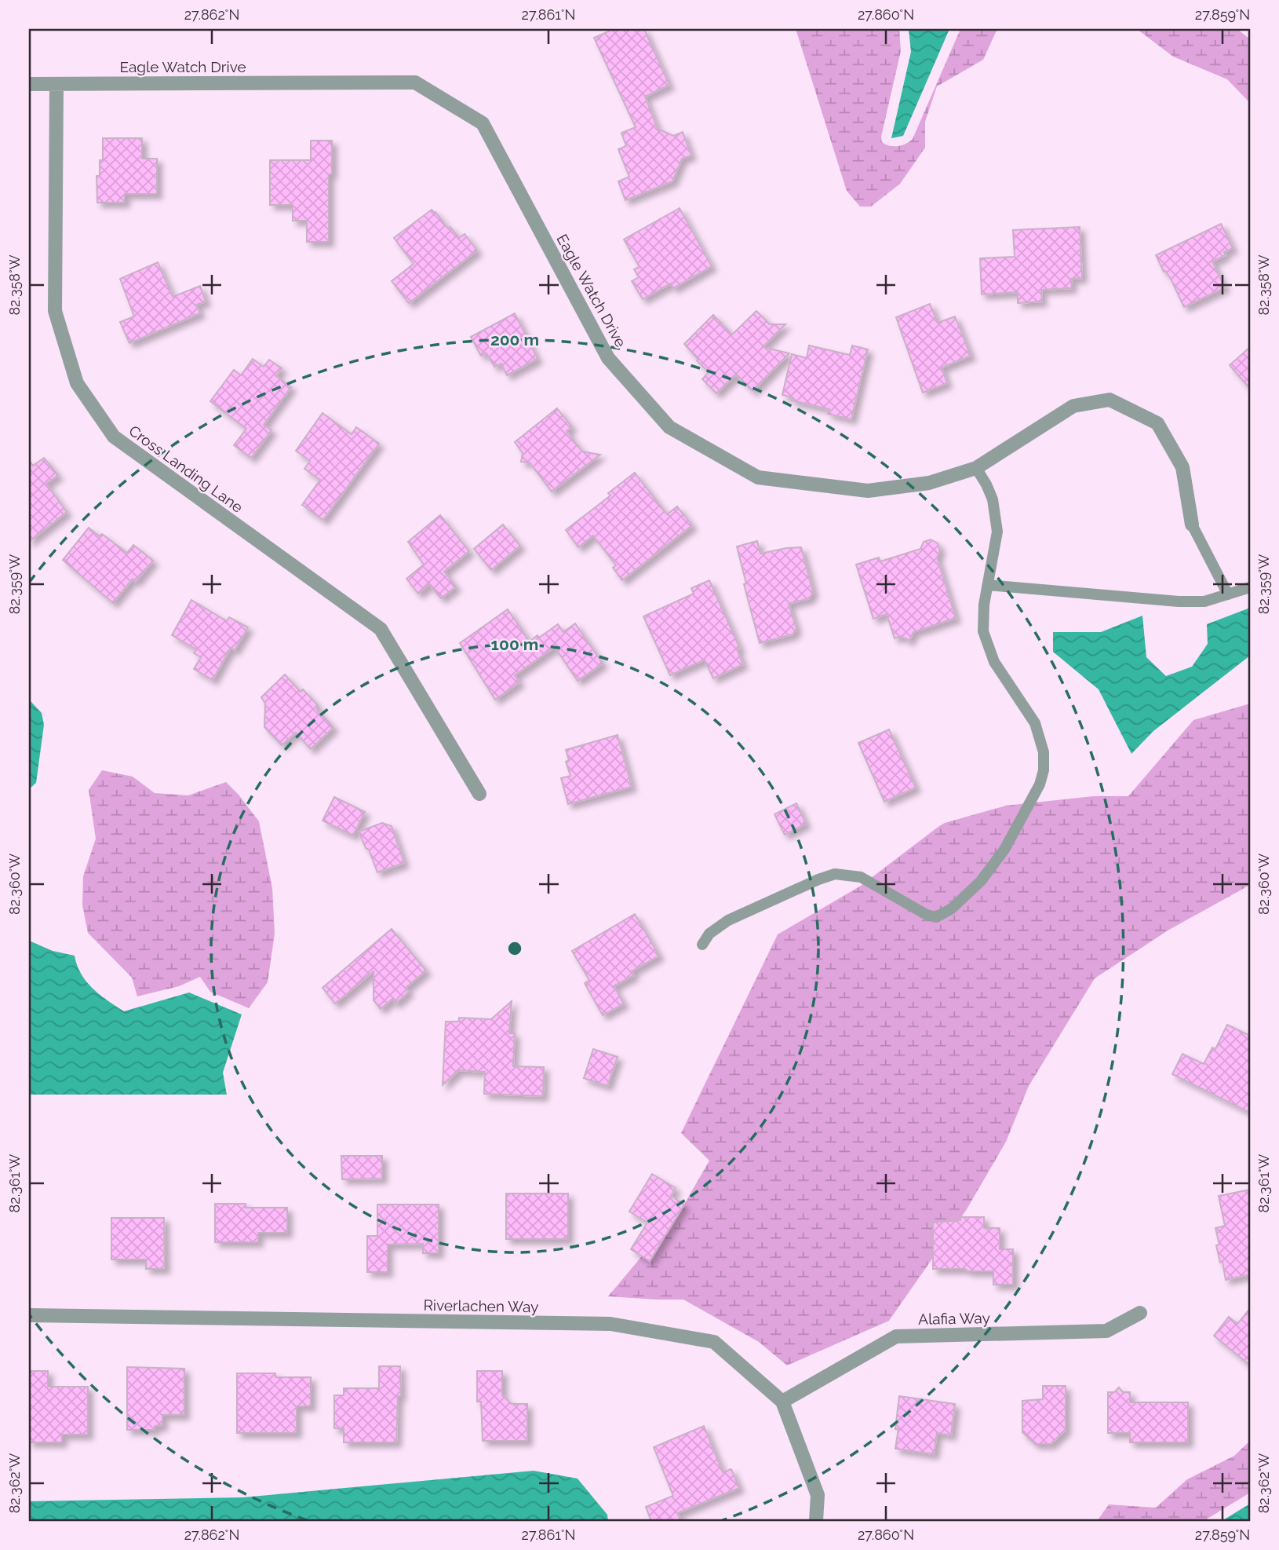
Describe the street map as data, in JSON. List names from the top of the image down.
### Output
{
  "streets": {
    "street": [
      "Eagle Watch Drive",
      "Cross Landing Lane",
      "Riverlachen Way",
      "Alafia Way"
    ]
  },
  "crossings": [
    ["Eagle Watch Drive", "Cross Landing Lane"],
    ["Riverlachen Way", "Alafia Way"]
  ],
  "coordinates": [
    "27.862°N",
    "27.861°N",
    "27.860°N",
    "27.859°N",
    "82.358°W",
    "82.359°W",
    "82.360°W",
    "82.361°W",
    "82.362°W"
  ],
  "rings": ["200 m", "100 m"]
}
